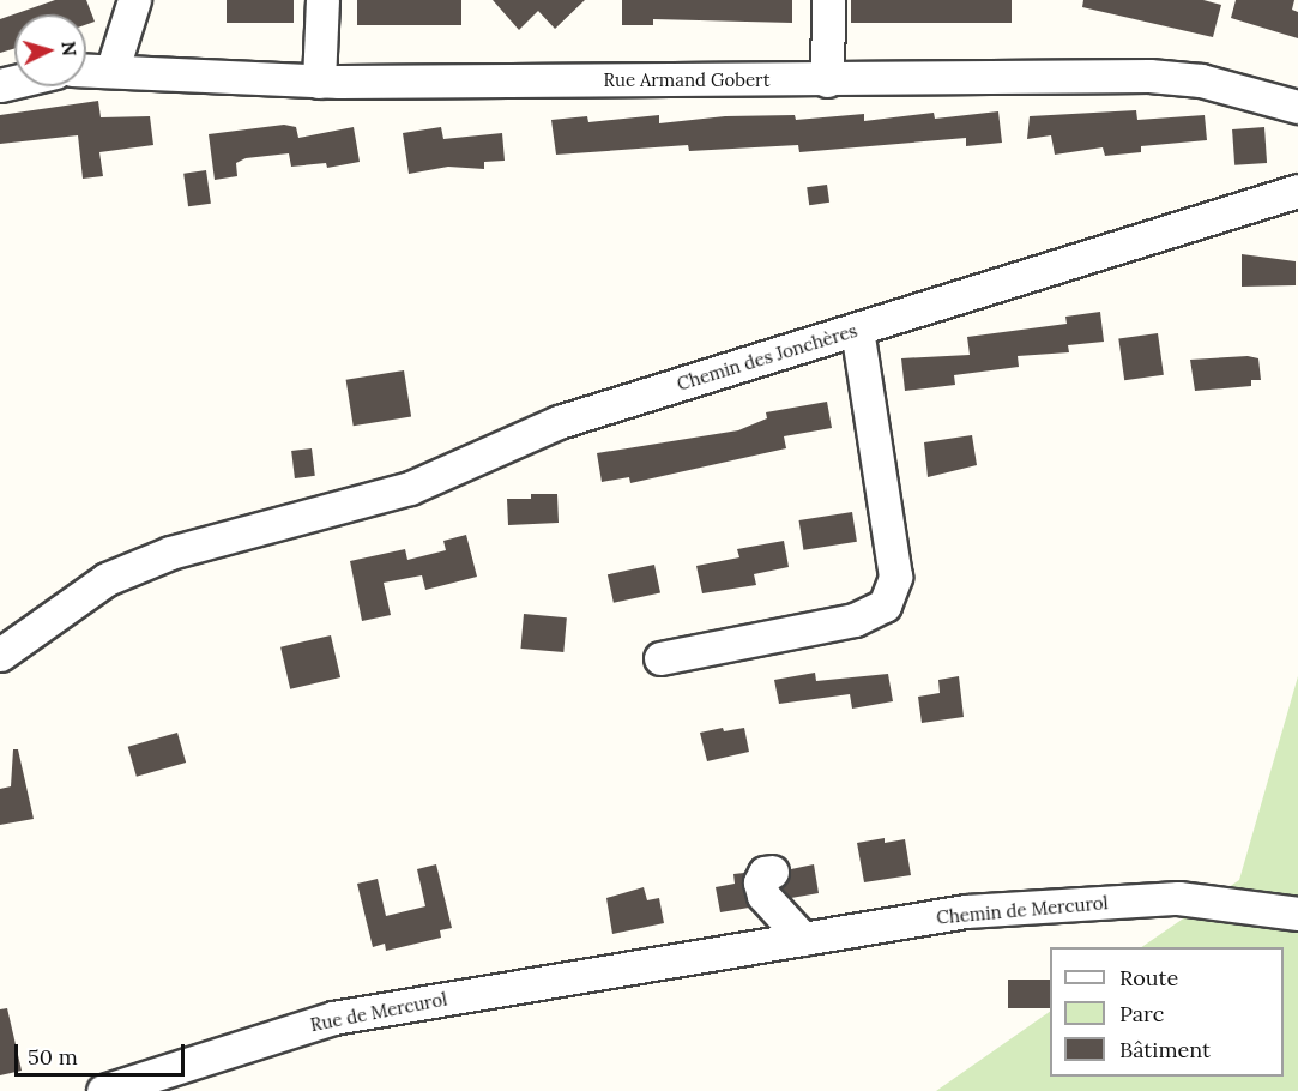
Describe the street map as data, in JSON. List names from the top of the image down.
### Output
{
  "streets": {
    "street": [
      "Rue Armand Gobert",
      "Chemin des Jonchères",
      "Chemin de Mercurol",
      "Rue de Mercurol"
    ]
  },
  "crossings": [
    ["Chemin de Mercurol", "Rue de Mercurol"]
  ],
  "legend": ["Route", "Parc", "Bâtiment"],
  "scale_bar": "50 m",
  "north": "right"
}
